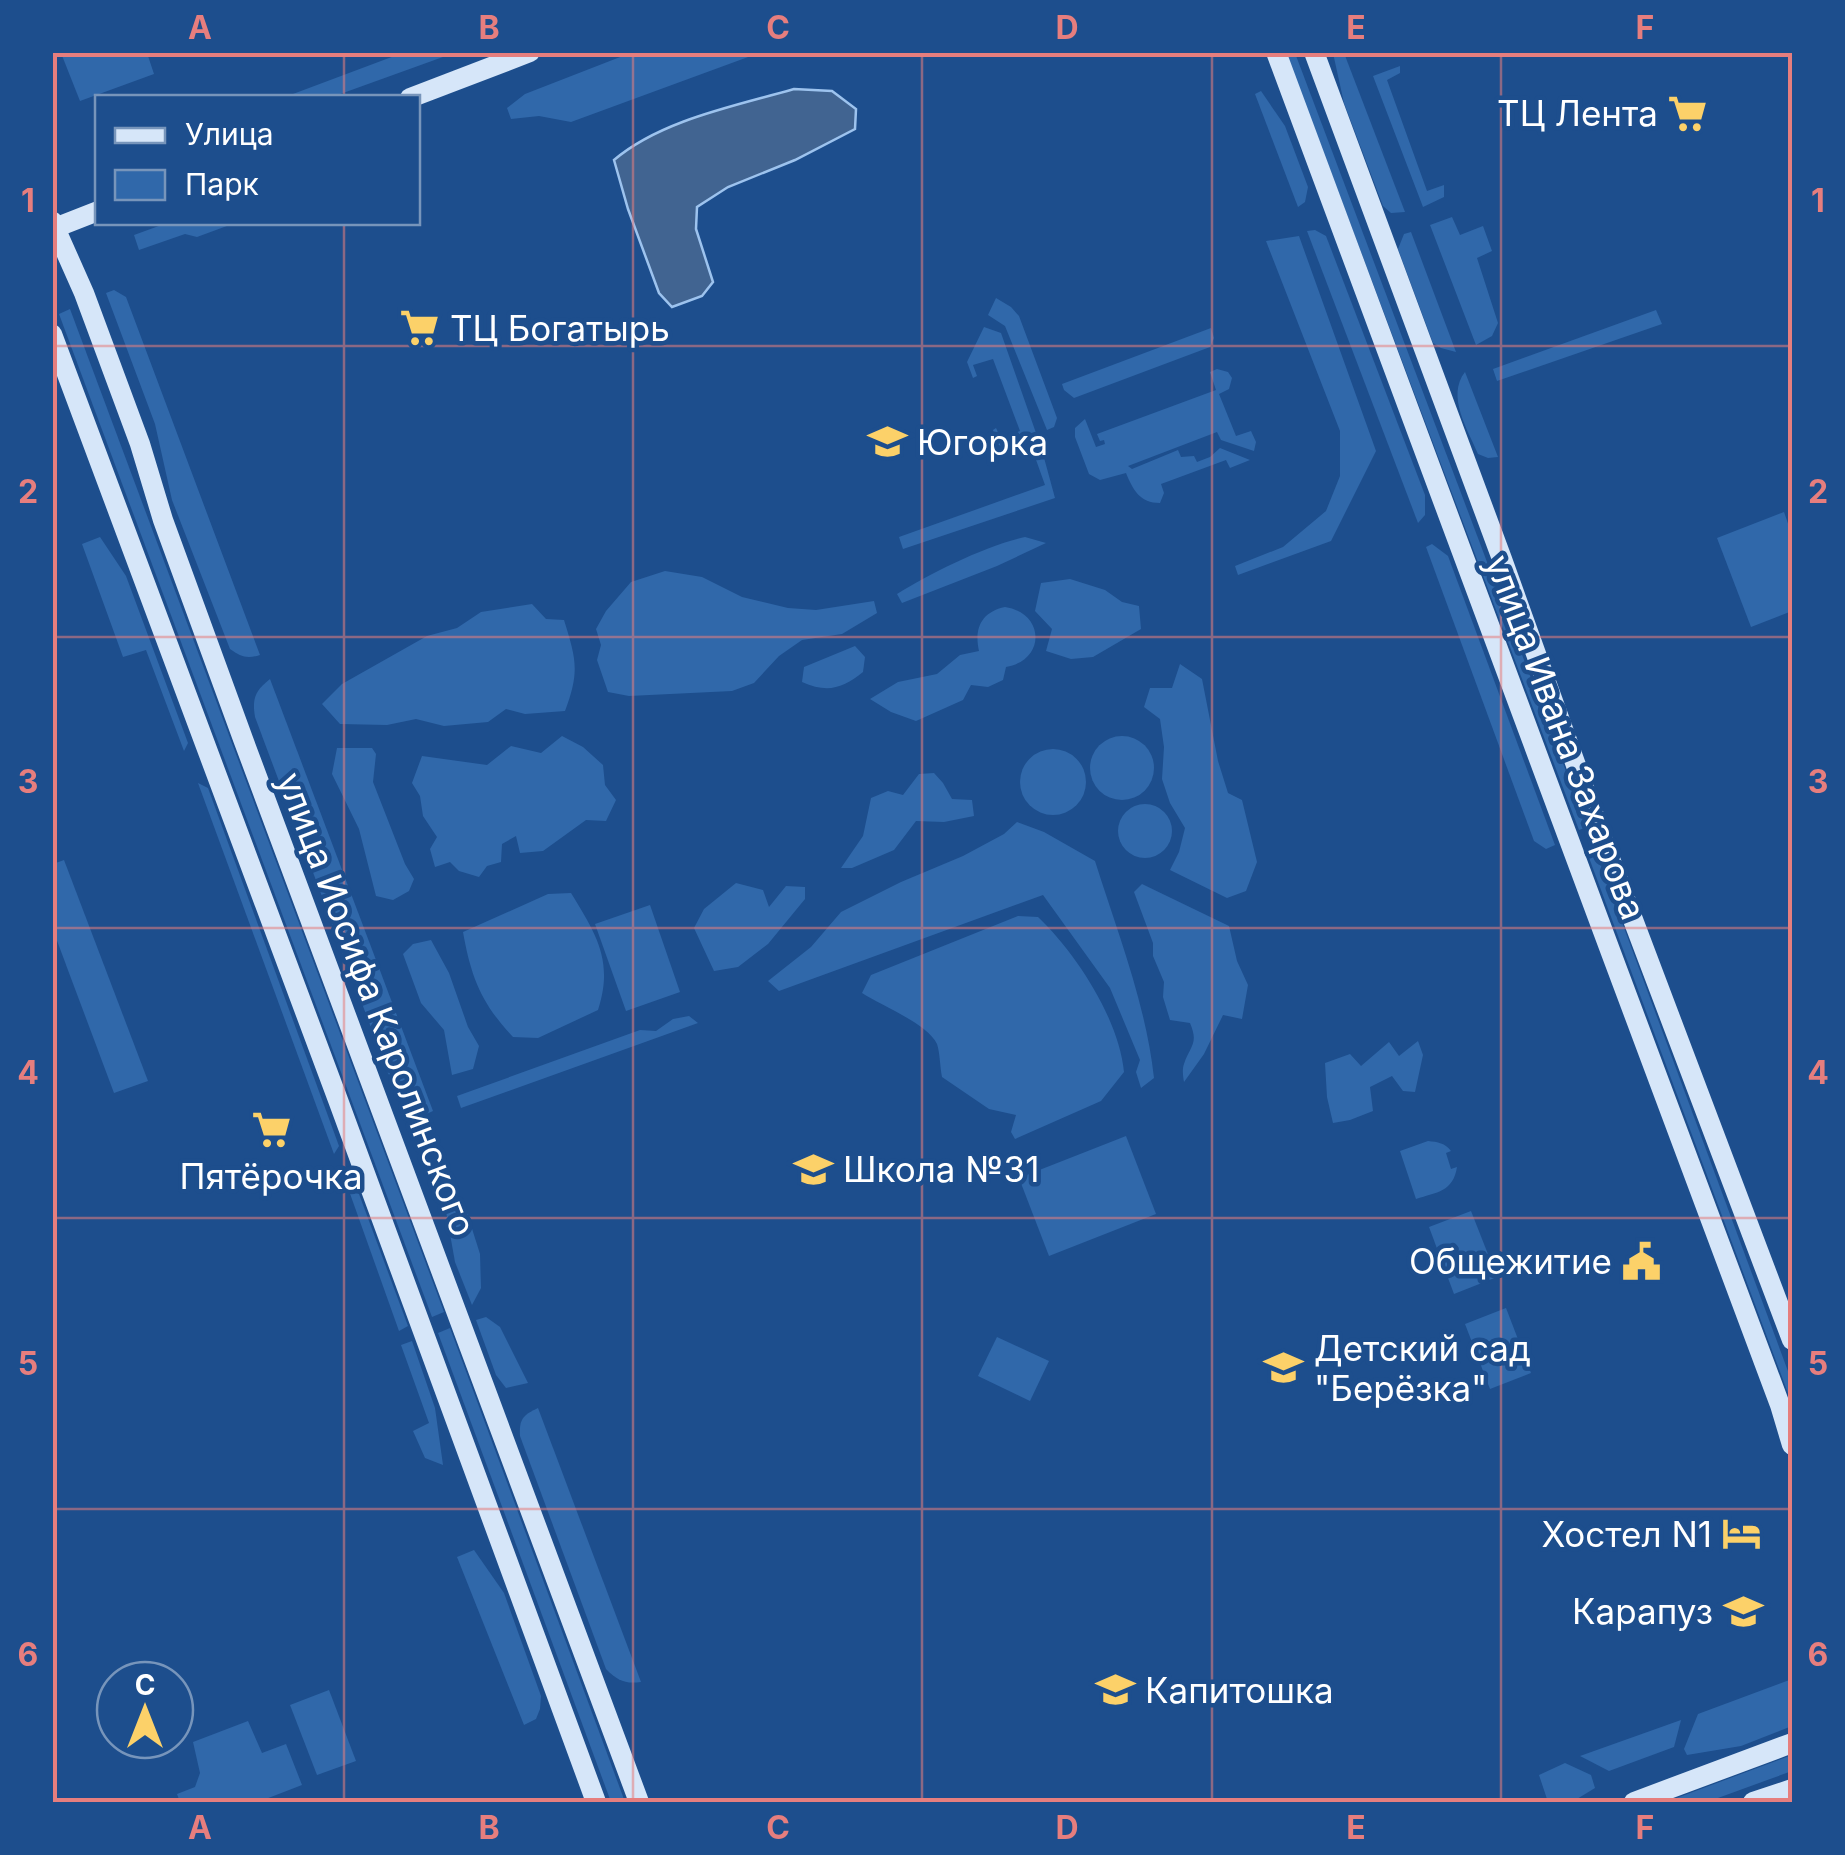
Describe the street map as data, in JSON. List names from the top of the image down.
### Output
{
  "streets": {
    "main road": ["улица Ивана Захарова", "улица Иосифа Каролинского"]
  },
  "places": {
    "supermarket": ["ТЦ Лента", "ТЦ Богатырь", "Пятёрочка"],
    "school or university": [
      "Югорка",
      "Школа №31",
      "Детский сад \"Берёзка\"",
      "Карапуз",
      "Капитошка"
    ],
    "public building": ["Общежитие"],
    "hotel": ["Хостел N1"]
  },
  "legend": ["Улица", "Парк"],
  "north": "top",
  "grid": {
    "columns": [
      "A",
      "B",
      "C",
      "D",
      "E",
      "F"
    ],
    "rows": [
      "1",
      "2",
      "3",
      "4",
      "5",
      "6"
    ]
  }
}
